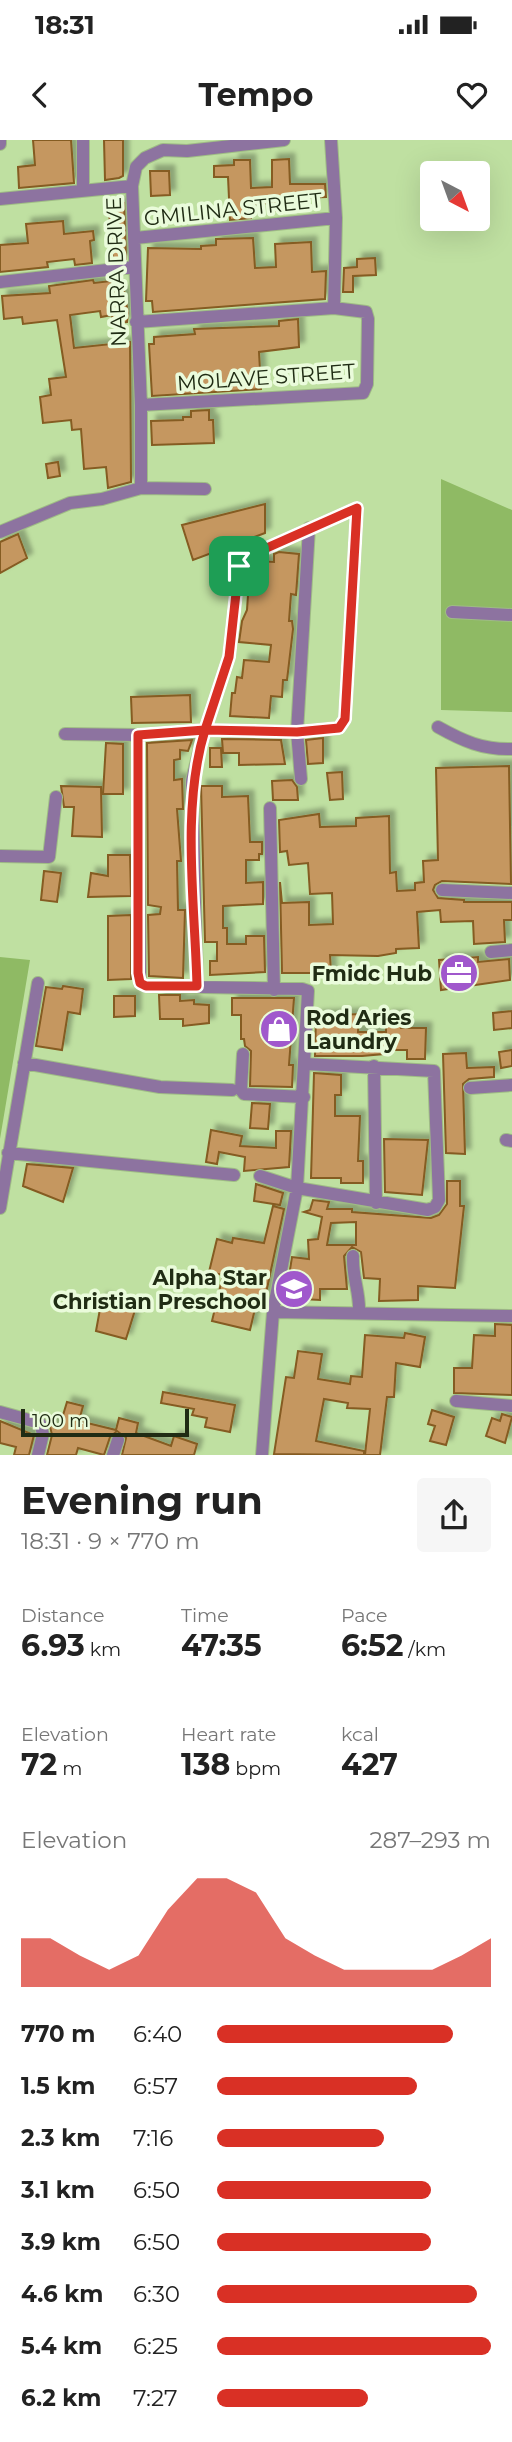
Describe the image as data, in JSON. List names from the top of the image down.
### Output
{
  "streets": {
    "street": ["GMILINA STREET", "NARRA DRIVE", "MOLAVE STREET"]
  },
  "crossings": [
    ["GMILINA STREET", "NARRA DRIVE"],
    ["NARRA DRIVE", "MOLAVE STREET"]
  ],
  "places": {
    "office": ["Fmidc Hub"],
    "shop": ["Rod Aries Laundry"],
    "school or university": ["Alpha Star Christian Preschool"]
  },
  "scale_bar": "100 m",
  "north": "bottom right",
  "page": {
    "status": "18:31",
    "header": "Tempo",
    "scale": "100 m",
    "heading": ["Evening run", "18:31 · 9 × 770 m"],
    "stats": [
      ["Distance", "6.93 km"],
      ["Time", "47:35"],
      ["Pace", "6:52 /km"],
      ["Elevation", "72 m"],
      ["Heart rate", "138 bpm"],
      ["kcal", "427"]
    ],
    "chart": ["Elevation", "287–293 m"],
    "list": [
      {
        "name": "770 m",
        "note": "6:40"
      },
      {
        "name": "1.5 km",
        "note": "6:57"
      },
      {
        "name": "2.3 km",
        "note": "7:16"
      },
      {
        "name": "3.1 km",
        "note": "6:50"
      },
      {
        "name": "3.9 km",
        "note": "6:50"
      },
      {
        "name": "4.6 km",
        "note": "6:30"
      },
      {
        "name": "5.4 km",
        "note": "6:25"
      },
      {
        "name": "6.2 km",
        "note": "7:27"
      }
    ]
  }
}
